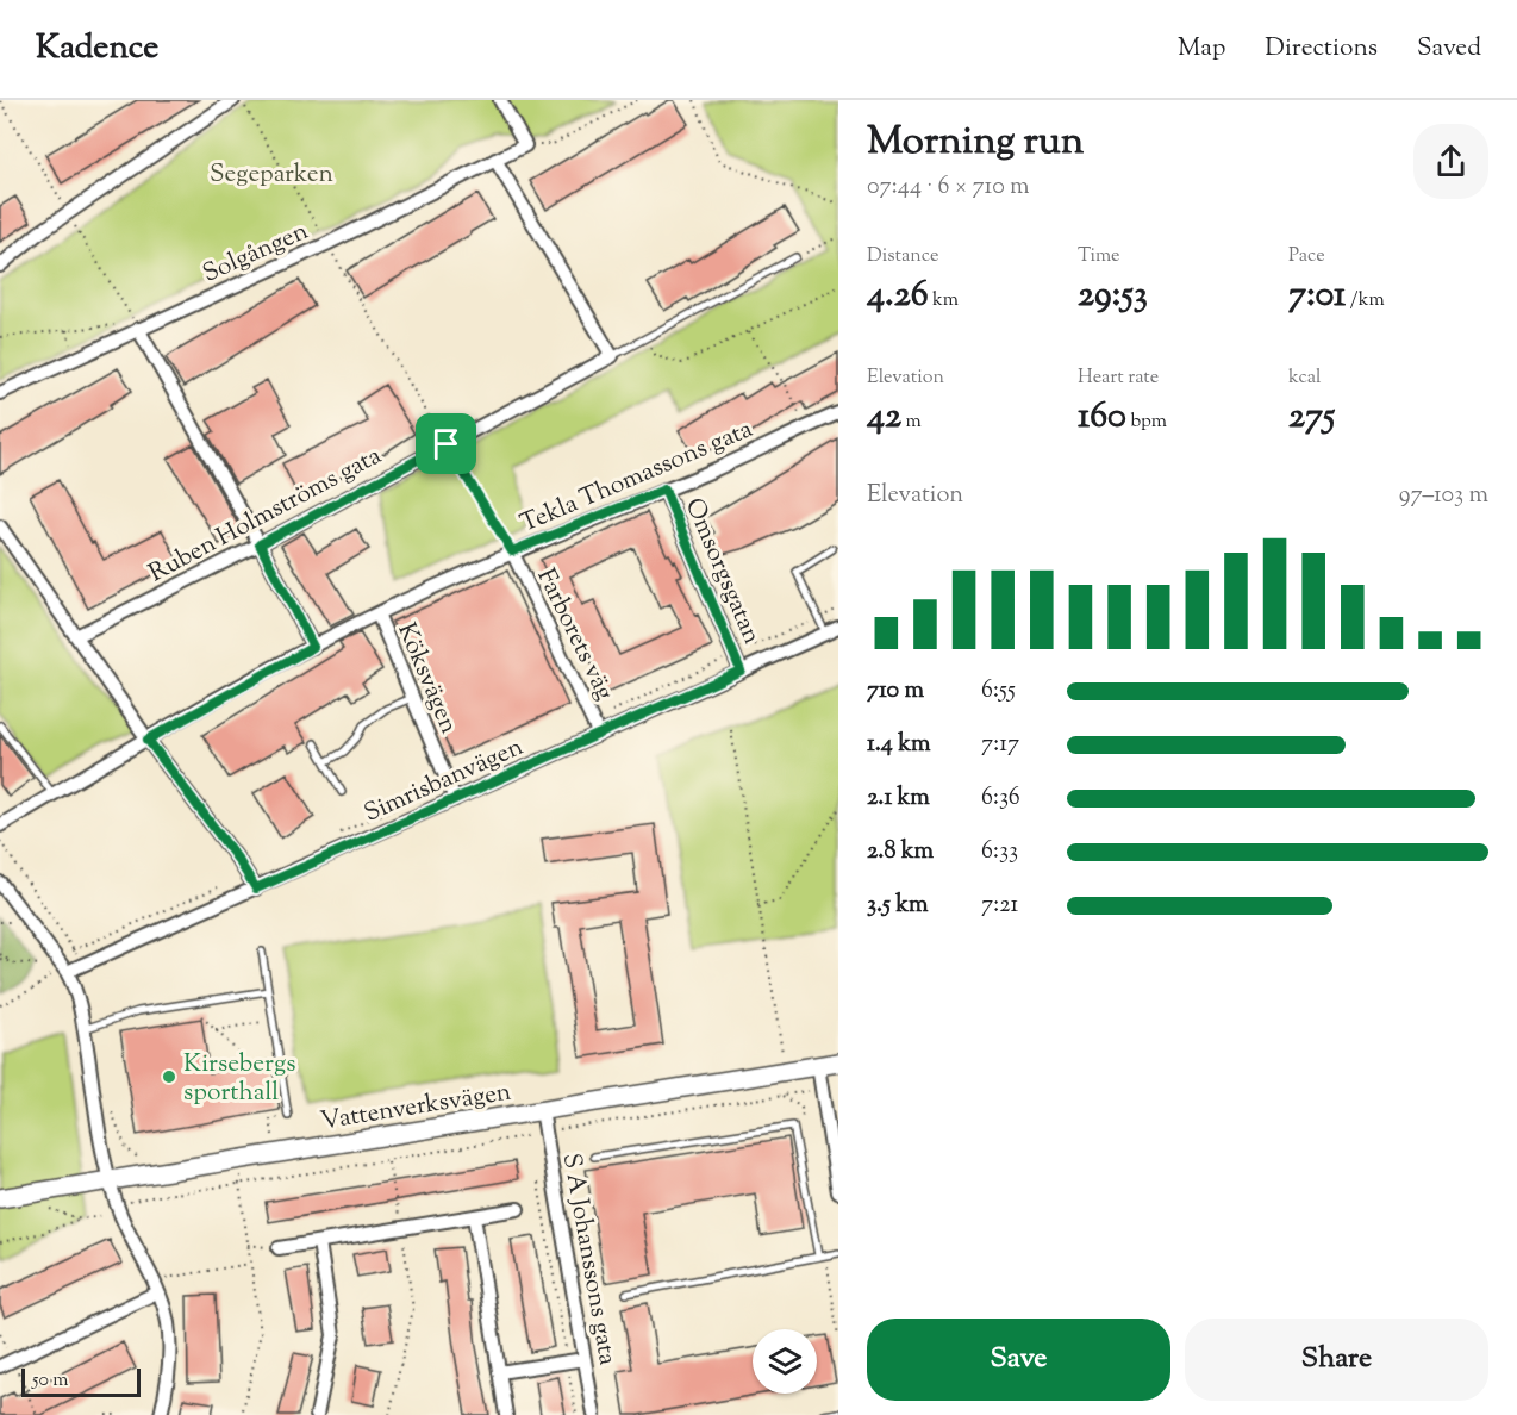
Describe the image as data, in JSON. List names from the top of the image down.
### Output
{
  "streets": {
    "street": [
      "Solgången",
      "Tekla Thomassons gata",
      "Ruben Holmströms gata",
      "Omsorgsgatan",
      "Farborets väg",
      "Köksvägen",
      "Simrisbanvägen",
      "Vattenverksvägen",
      "S A Johanssons gata"
    ]
  },
  "crossings": [
    ["Tekla Thomassons gata", "Omsorgsgatan"],
    ["Tekla Thomassons gata", "Farborets väg"],
    ["Tekla Thomassons gata", "Köksvägen"],
    ["Omsorgsgatan", "Simrisbanvägen"],
    ["Farborets väg", "Simrisbanvägen"],
    ["Köksvägen", "Simrisbanvägen"],
    ["Vattenverksvägen", "S A Johanssons gata"]
  ],
  "parks": ["Segeparken"],
  "places": ["Kirsebergs sporthall"],
  "scale_bar": "50 m",
  "page": {
    "header": "Kadence",
    "nav": ["Map", "Directions", "Saved"],
    "heading": ["Morning run", "07:44 · 6 × 710 m"],
    "stats": [
      ["Distance", "4.26 km"],
      ["Time", "29:53"],
      ["Pace", "7:01 /km"],
      ["Elevation", "42 m"],
      ["Heart rate", "160 bpm"],
      ["kcal", "275"]
    ],
    "chart": ["Elevation", "97–103 m"],
    "list": [
      {
        "name": "710 m",
        "note": "6:55"
      },
      {
        "name": "1.4 km",
        "note": "7:17"
      },
      {
        "name": "2.1 km",
        "note": "6:36"
      },
      {
        "name": "2.8 km",
        "note": "6:33"
      },
      {
        "name": "3.5 km",
        "note": "7:21"
      }
    ],
    "buttons": ["Save", "Share"],
    "scale": "50 m"
  }
}
